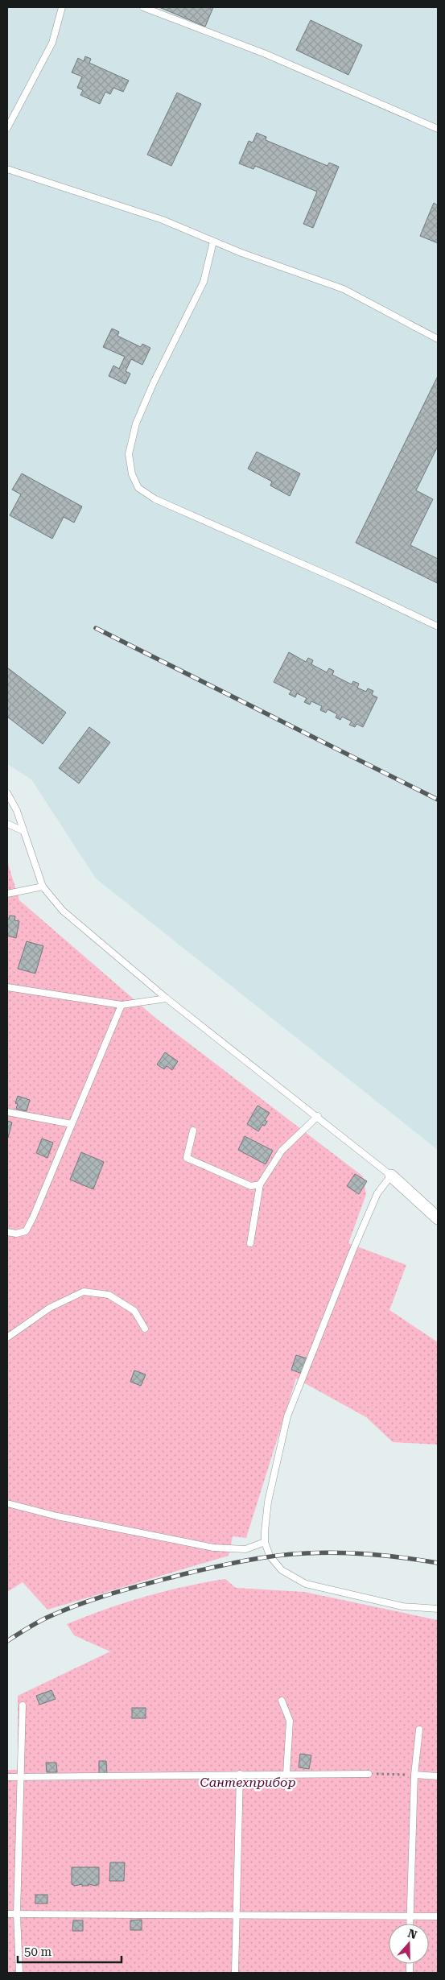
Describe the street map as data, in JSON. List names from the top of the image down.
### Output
{
  "parks": ["Сантехприбор"],
  "scale_bar": "50 m",
  "north": "top"
}
